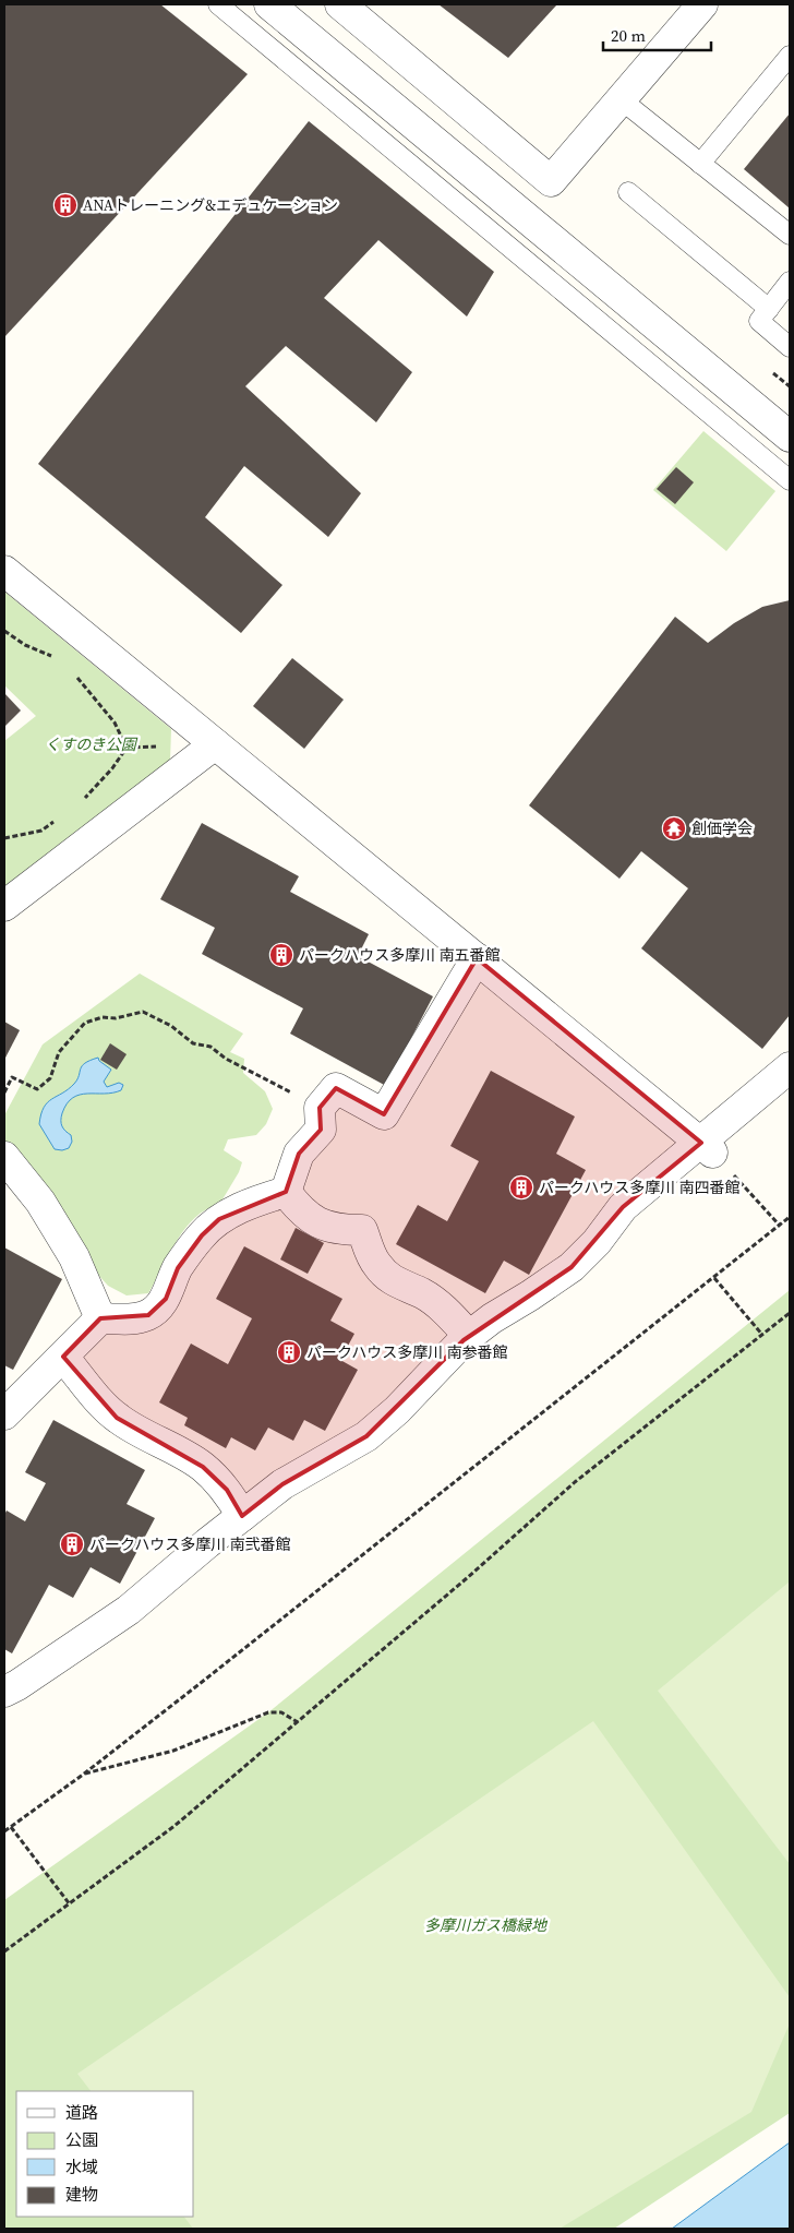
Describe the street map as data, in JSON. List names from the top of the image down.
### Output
{
  "parks": ["くすのき公園", "多摩川ガス橋緑地"],
  "places": {
    "building": [
      "ANAトレーニング&エデュケーション",
      "パークハウス多摩川 南五番館",
      "パークハウス多摩川 南四番館",
      "パークハウス多摩川 南参番館",
      "パークハウス多摩川 南弐番館"
    ],
    "temple": ["創価学会"]
  },
  "legend": [
    "道路",
    "公園",
    "水域",
    "建物"
  ],
  "scale_bar": "20 m"
}
